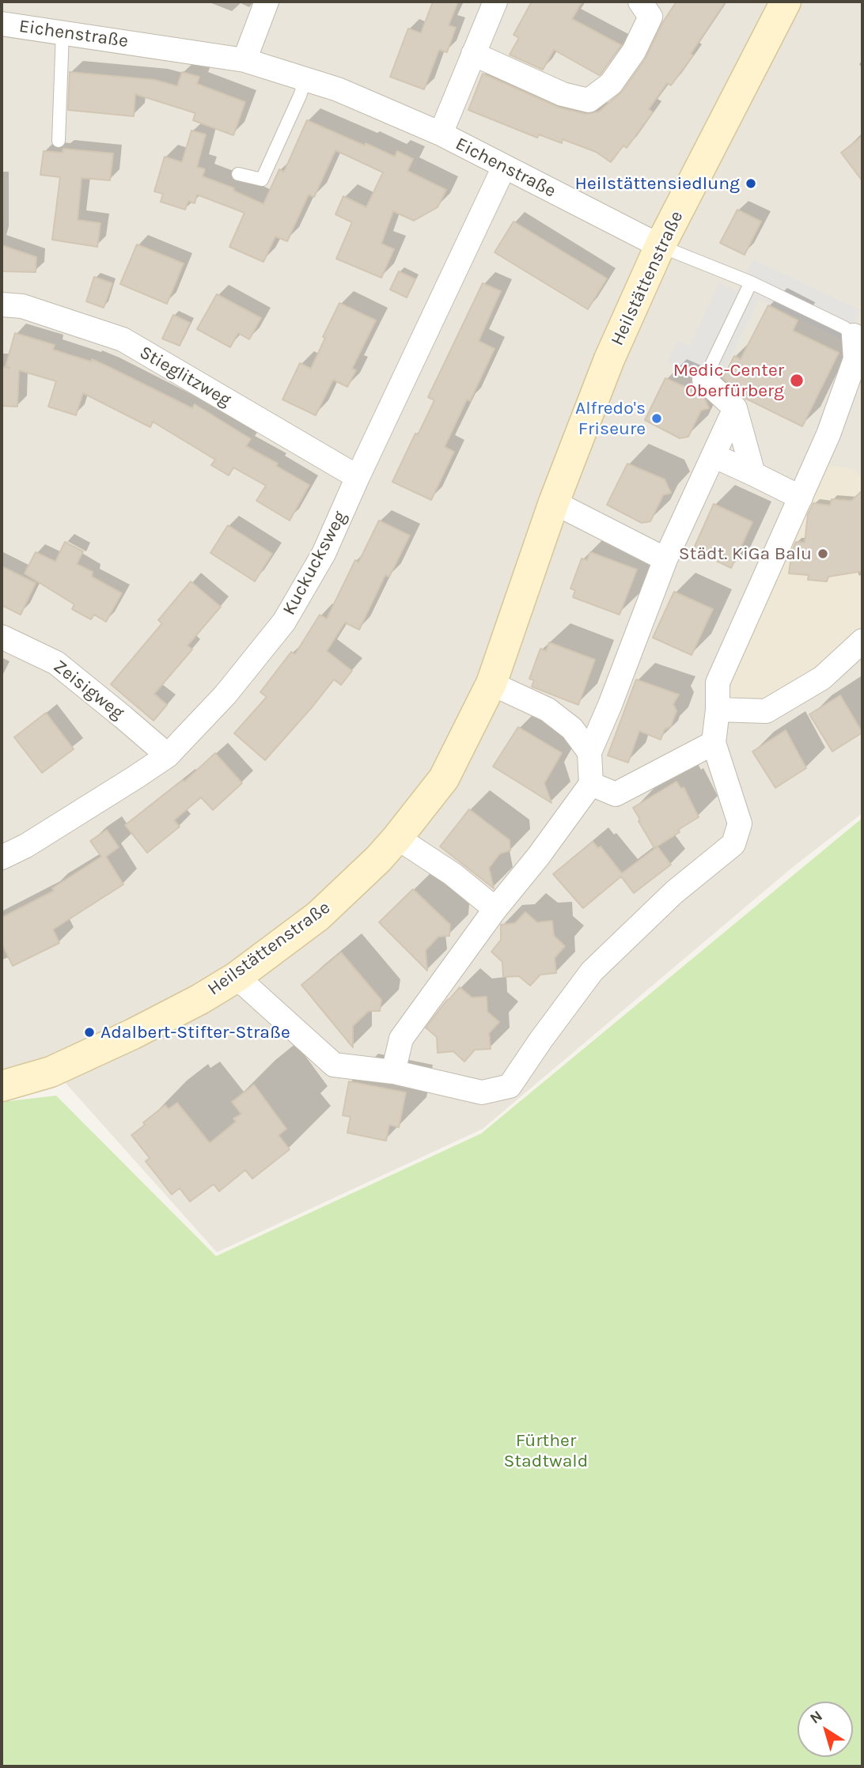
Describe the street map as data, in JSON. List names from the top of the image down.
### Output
{
  "streets": {
    "street": [
      "Eichenstraße",
      "Heilstättenstraße",
      "Stieglitzweg",
      "Kuckucksweg",
      "Zeisigweg"
    ]
  },
  "crossings": [
    ["Eichenstraße", "Heilstättenstraße"],
    ["Eichenstraße", "Kuckucksweg"],
    ["Stieglitzweg", "Kuckucksweg"],
    ["Kuckucksweg", "Zeisigweg"]
  ],
  "parks": ["Fürther Stadtwald"],
  "places": [
    "Heilstättensiedlung",
    "Medic-Center Oberfürberg",
    "Alfredo's Friseure",
    "Städt. KiGa Balu",
    "Adalbert-Stifter-Straße"
  ],
  "north": "top left"
}
